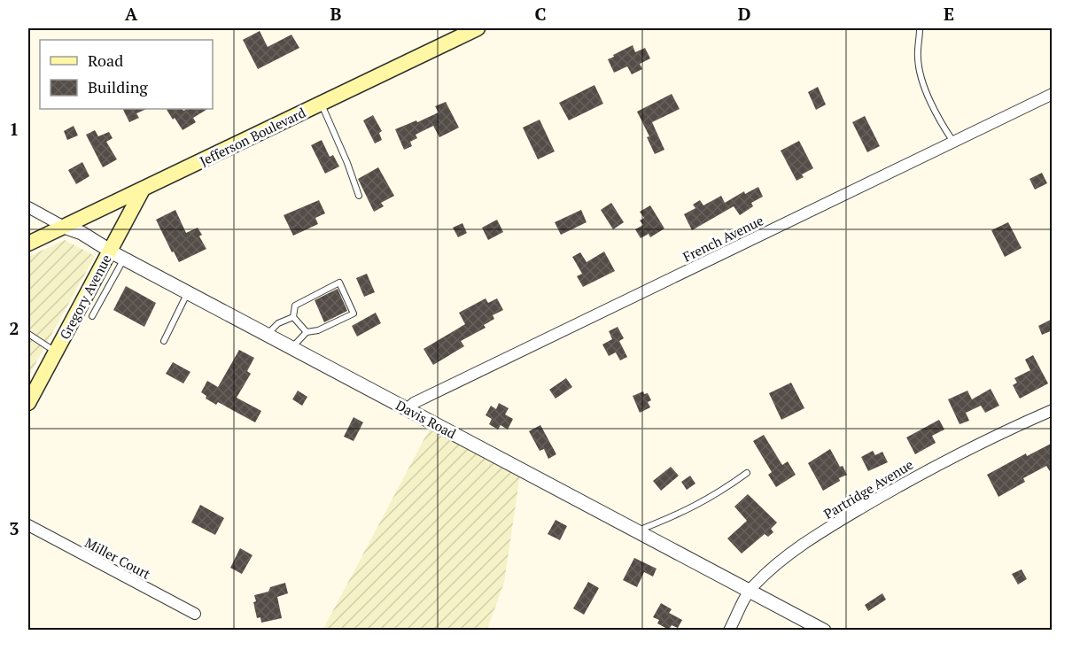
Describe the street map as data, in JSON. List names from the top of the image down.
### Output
{
  "streets": {
    "main road": ["Jefferson Boulevard", "Gregory Avenue"],
    "street": [
      "French Avenue",
      "Davis Road",
      "Partridge Avenue",
      "Miller Court"
    ]
  },
  "crossings": [
    ["Jefferson Boulevard", "Gregory Avenue"],
    ["Jefferson Boulevard", "Davis Road"],
    ["French Avenue", "Davis Road"],
    ["Gregory Avenue", "Davis Road"],
    ["Davis Road", "Partridge Avenue"]
  ],
  "legend": ["Road", "Building"],
  "grid": {
    "columns": [
      "A",
      "B",
      "C",
      "D",
      "E"
    ],
    "rows": ["1", "2", "3"]
  }
}
